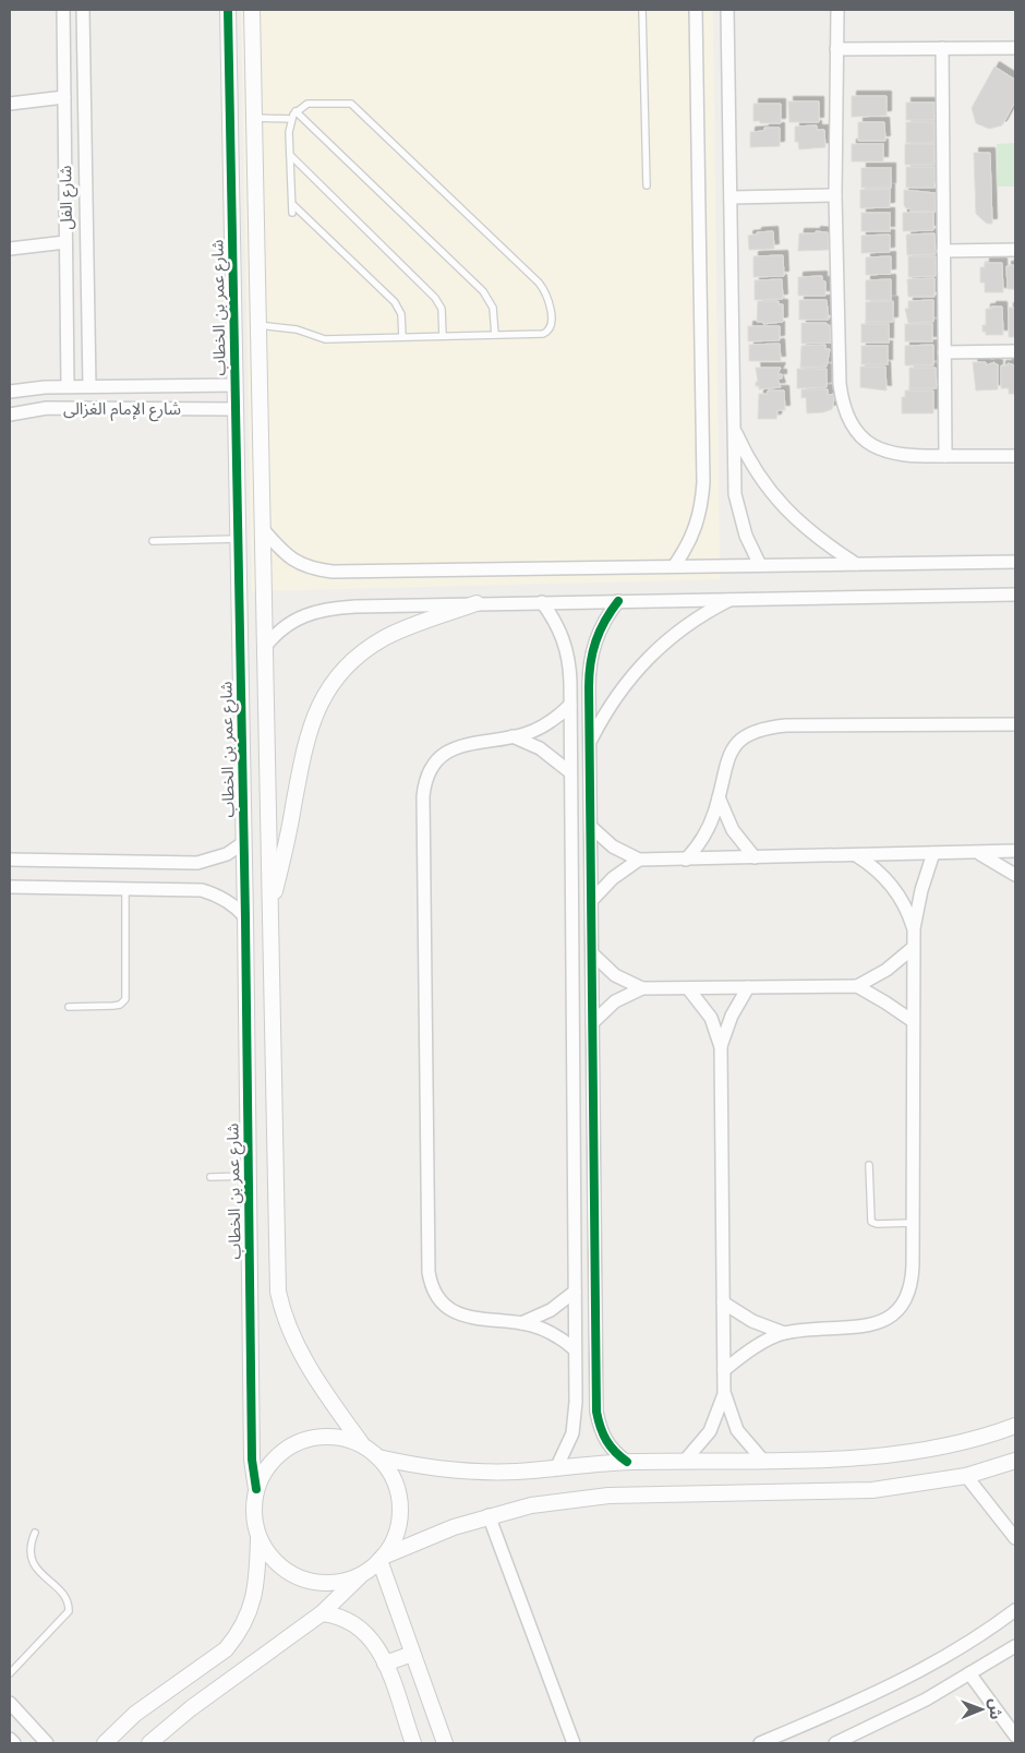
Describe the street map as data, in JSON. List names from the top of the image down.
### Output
{
  "streets": {
    "street": ["شارع الفل", "شارع عمر بن الخطاب", "شارع الإمام الغزالى"]
  },
  "crossings": [
    ["شارع الفل", "شارع الإمام الغزالى"],
    ["شارع عمر بن الخطاب", "شارع الإمام الغزالى"]
  ],
  "north": "right"
}
